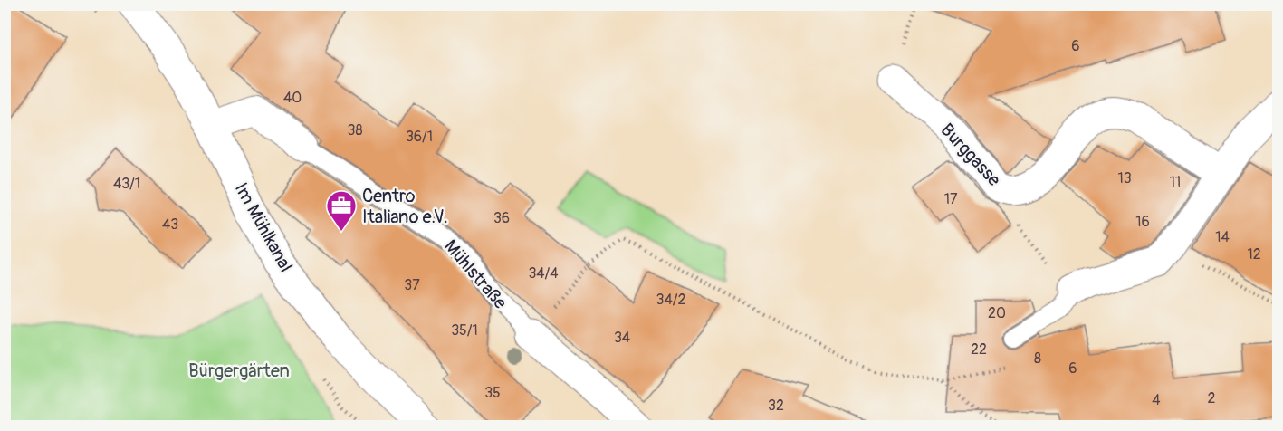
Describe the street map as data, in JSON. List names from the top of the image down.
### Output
{
  "streets": {
    "street": ["Burggasse", "Im Mühlkanal", "Mühlstraße"]
  },
  "crossings": [
    ["Im Mühlkanal", "Mühlstraße"]
  ],
  "parks": ["Bürgergärten"],
  "places": {
    "office": ["Centro Italiano e.V."]
  },
  "house_numbers": [
    "6",
    "40",
    "38",
    "36/1",
    "13",
    "11",
    "43/1",
    "17",
    "36",
    "16",
    "43",
    "14",
    "12",
    "34/4",
    "37",
    "34/2",
    "20",
    "35/1",
    "34",
    "22",
    "8",
    "6",
    "35",
    "2",
    "4",
    "32"
  ]
}
